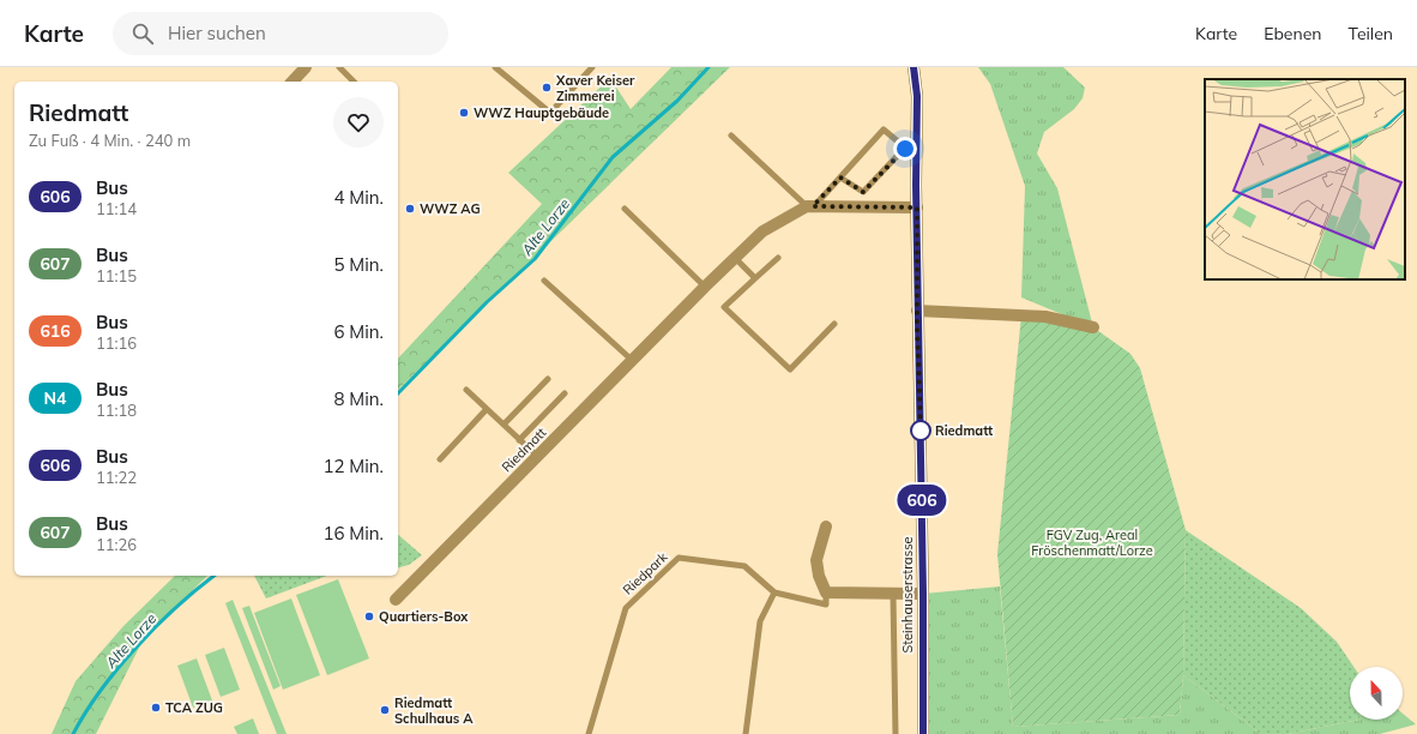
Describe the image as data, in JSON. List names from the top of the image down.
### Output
{
  "streets": {
    "street": ["Riedmatt", "Steinhauserstrasse"],
    "lane": ["Riedpark"]
  },
  "water": ["Alte Lorze"],
  "parks": ["FGV Zug, Areal Fröschenmatt/Lorze"],
  "places": [
    "Xaver Keiser Zimmerei",
    "WWZ Hauptgebäude",
    "WWZ AG",
    "Riedmatt",
    "Quartiers-Box",
    "TCA ZUG",
    "Riedmatt Schulhaus A"
  ],
  "lines": ["bus line 606"],
  "north": "top",
  "page": {
    "header": "Karte",
    "search": "Hier suchen",
    "nav": ["Karte", "Ebenen", "Teilen"],
    "on_map": "606",
    "heading": ["Riedmatt", "Zu Fuß · 4 Min. · 240 m"],
    "list": [
      {
        "mark": "606",
        "name": "Bus",
        "note": "11:14",
        "value": "4 Min."
      },
      {
        "mark": "607",
        "name": "Bus",
        "note": "11:15",
        "value": "5 Min."
      },
      {
        "mark": "616",
        "name": "Bus",
        "note": "11:16",
        "value": "6 Min."
      },
      {
        "mark": "N4",
        "name": "Bus",
        "note": "11:18",
        "value": "8 Min."
      },
      {
        "mark": "606",
        "name": "Bus",
        "note": "11:22",
        "value": "12 Min."
      },
      {
        "mark": "607",
        "name": "Bus",
        "note": "11:26",
        "value": "16 Min."
      }
    ]
  }
}
